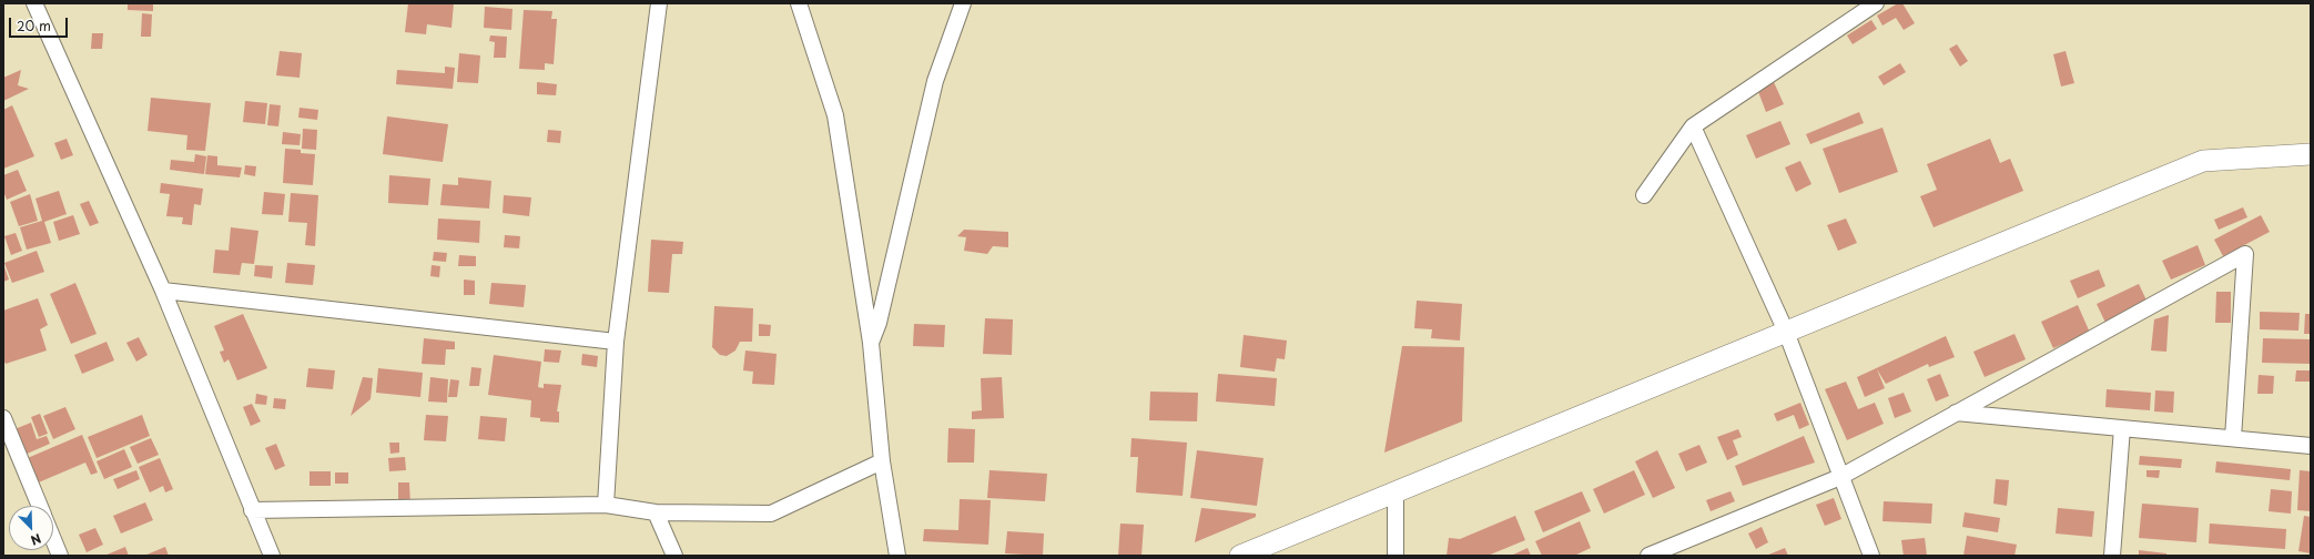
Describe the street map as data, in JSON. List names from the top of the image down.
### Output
{
  "scale_bar": "20 m",
  "north": "bottom right"
}
